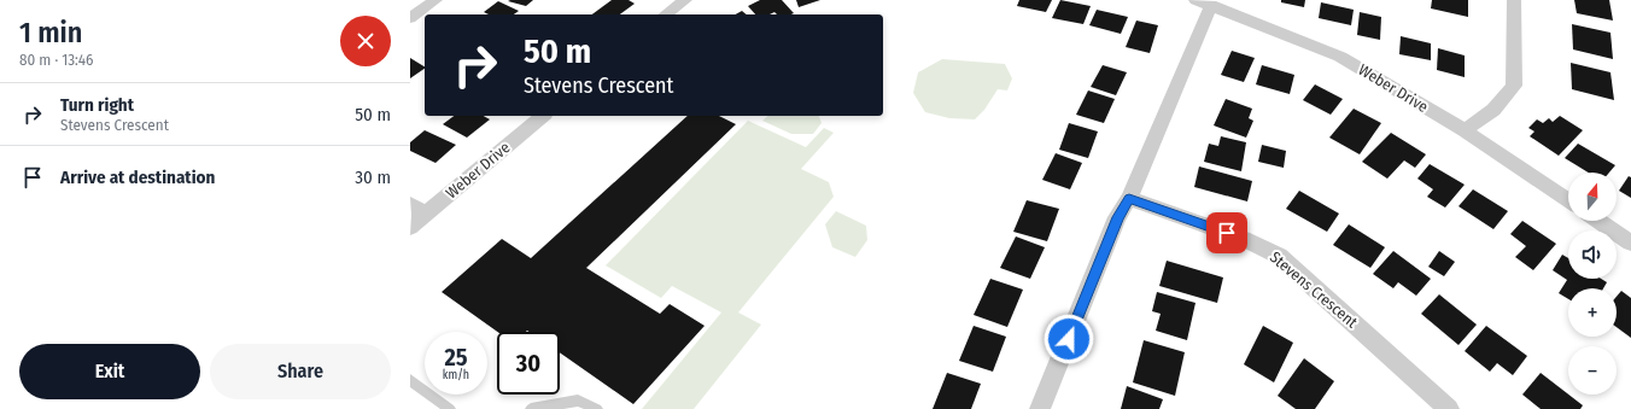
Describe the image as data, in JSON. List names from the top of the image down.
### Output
{
  "streets": {
    "street": ["Weber Drive", "Stevens Crescent"]
  },
  "north": "top",
  "page": {
    "heading": ["1 min", "80 m · 13:46"],
    "turn": ["50 m", "Stevens Crescent"],
    "list": [
      {
        "name": "Turn right",
        "note": "Stevens Crescent",
        "value": "50 m"
      },
      {
        "name": "Arrive at destination",
        "value": "30 m"
      }
    ],
    "map_buttons": ["+", "−"],
    "speed": "25 km/h",
    "limit": "30",
    "buttons": ["Exit", "Share"]
  }
}
